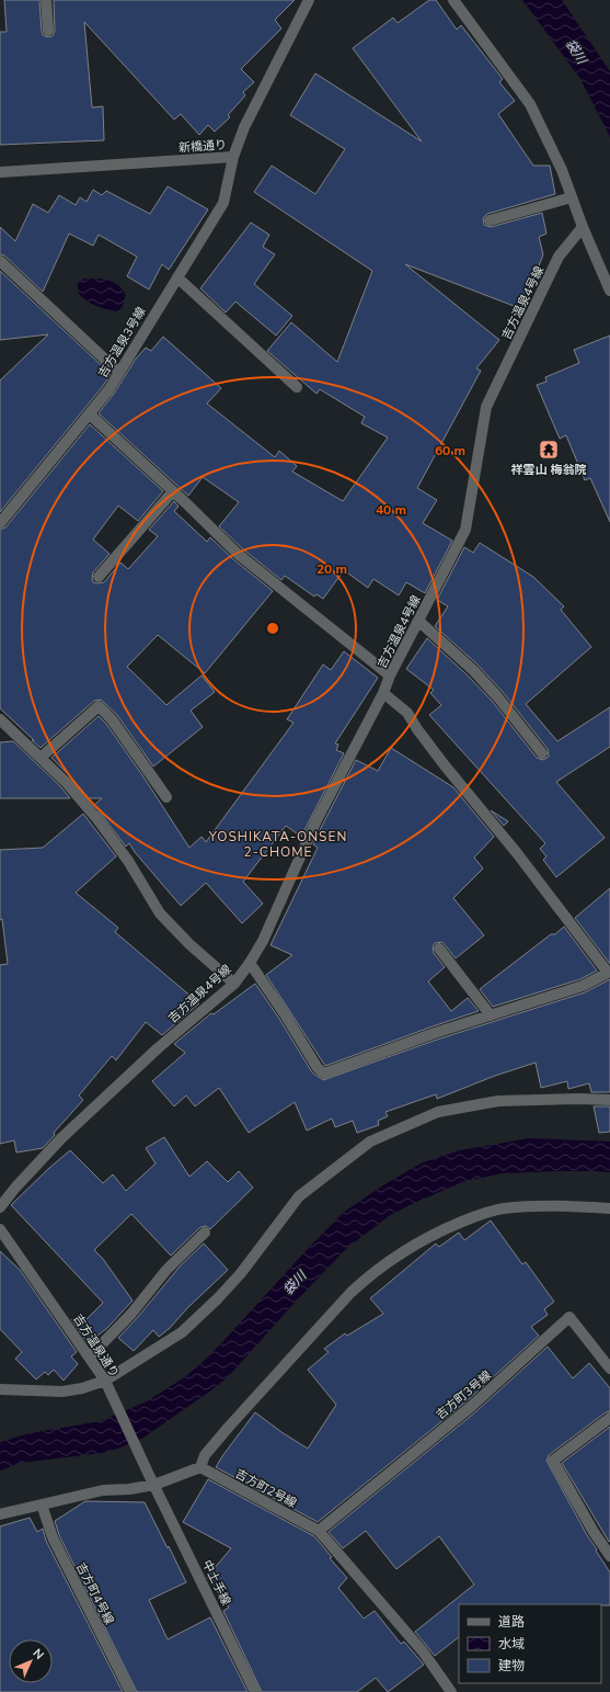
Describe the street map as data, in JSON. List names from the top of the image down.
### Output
{
  "streets": {
    "street": [
      "新橋通り",
      "吉方温泉4号線",
      "吉方温泉3号線",
      "吉方温泉通り",
      "吉方町3号線",
      "吉方町2号線",
      "中土手線",
      "吉方町4号線"
    ]
  },
  "crossings": [
    ["新橋通り", "吉方温泉3号線"],
    ["吉方温泉通り", "中土手線"],
    ["吉方町3号線", "吉方町2号線"]
  ],
  "districts": ["YOSHIKATA-ONSEN 2-CHOME"],
  "water": ["袋川"],
  "places": {
    "temple": ["祥雲山 梅翁院"]
  },
  "legend": ["道路", "水域", "建物"],
  "north": "top right",
  "rings": ["60 m", "40 m", "20 m"]
}
